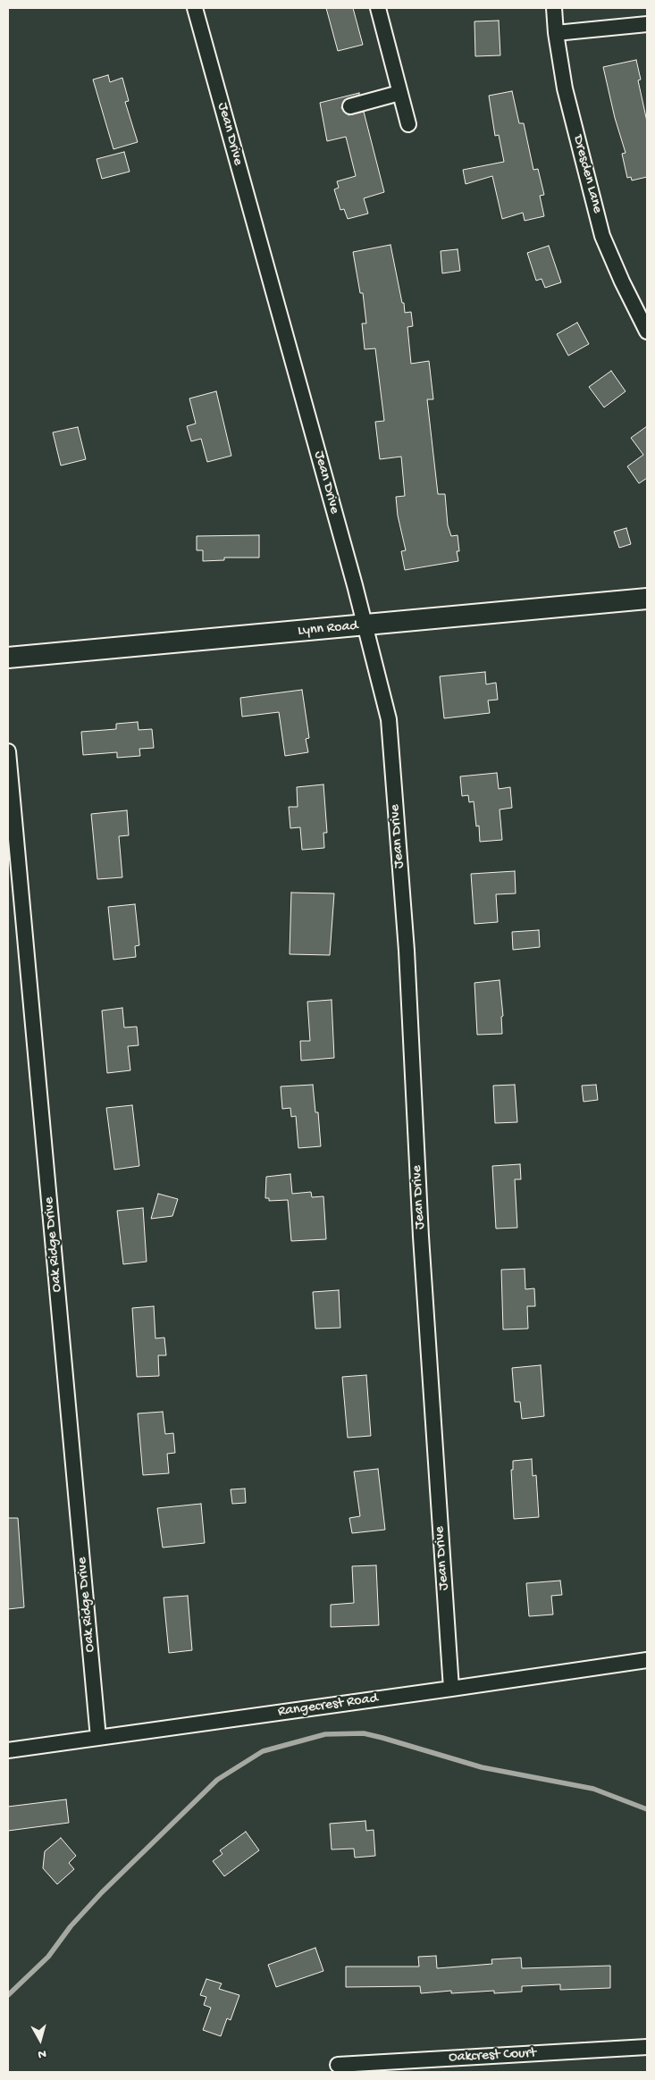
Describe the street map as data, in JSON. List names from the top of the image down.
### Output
{
  "streets": {
    "main road": ["Lynn Road"],
    "street": [
      "Jean Drive",
      "Dresden Lane",
      "Oak Ridge Drive",
      "Rangecrest Road",
      "Oakcrest Court"
    ]
  },
  "crossings": [
    ["Jean Drive", "Lynn Road"],
    ["Jean Drive", "Rangecrest Road"],
    ["Oak Ridge Drive", "Rangecrest Road"]
  ],
  "north": "bottom"
}
